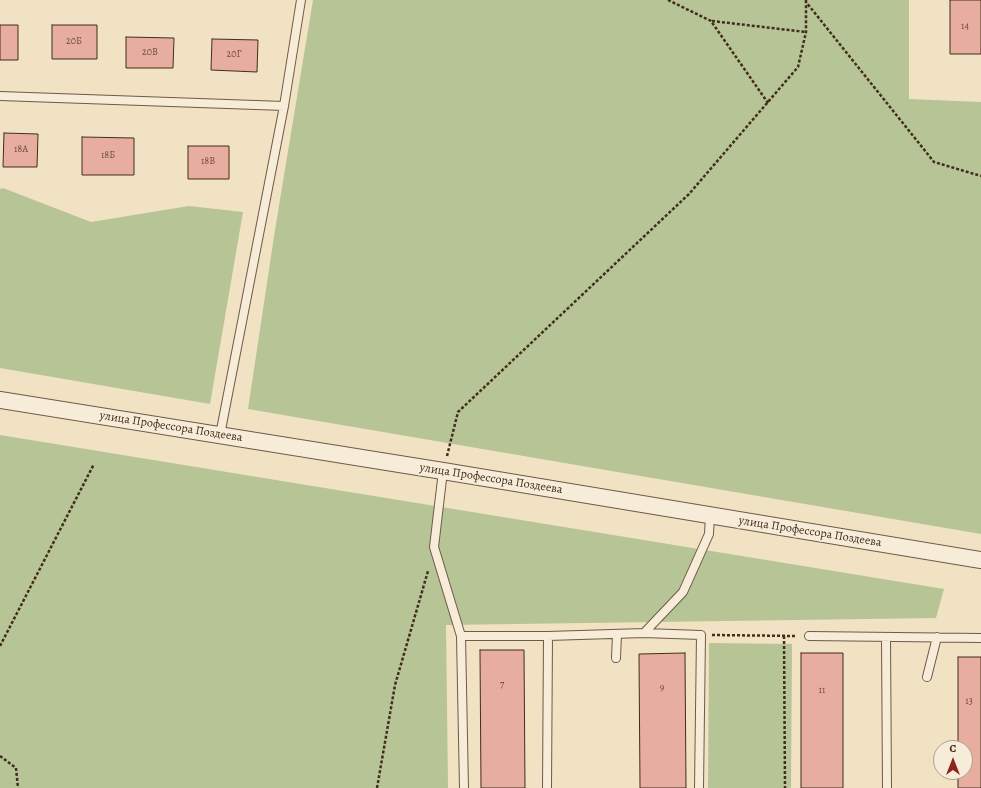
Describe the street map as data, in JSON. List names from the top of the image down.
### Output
{
  "streets": {
    "street": ["улица Профессора Поздеева"]
  },
  "house_numbers": [
    "14",
    "20Б",
    "20В",
    "20Г",
    "18А",
    "18Б",
    "18В",
    "7",
    "9",
    "11",
    "13"
  ],
  "north": "top"
}
